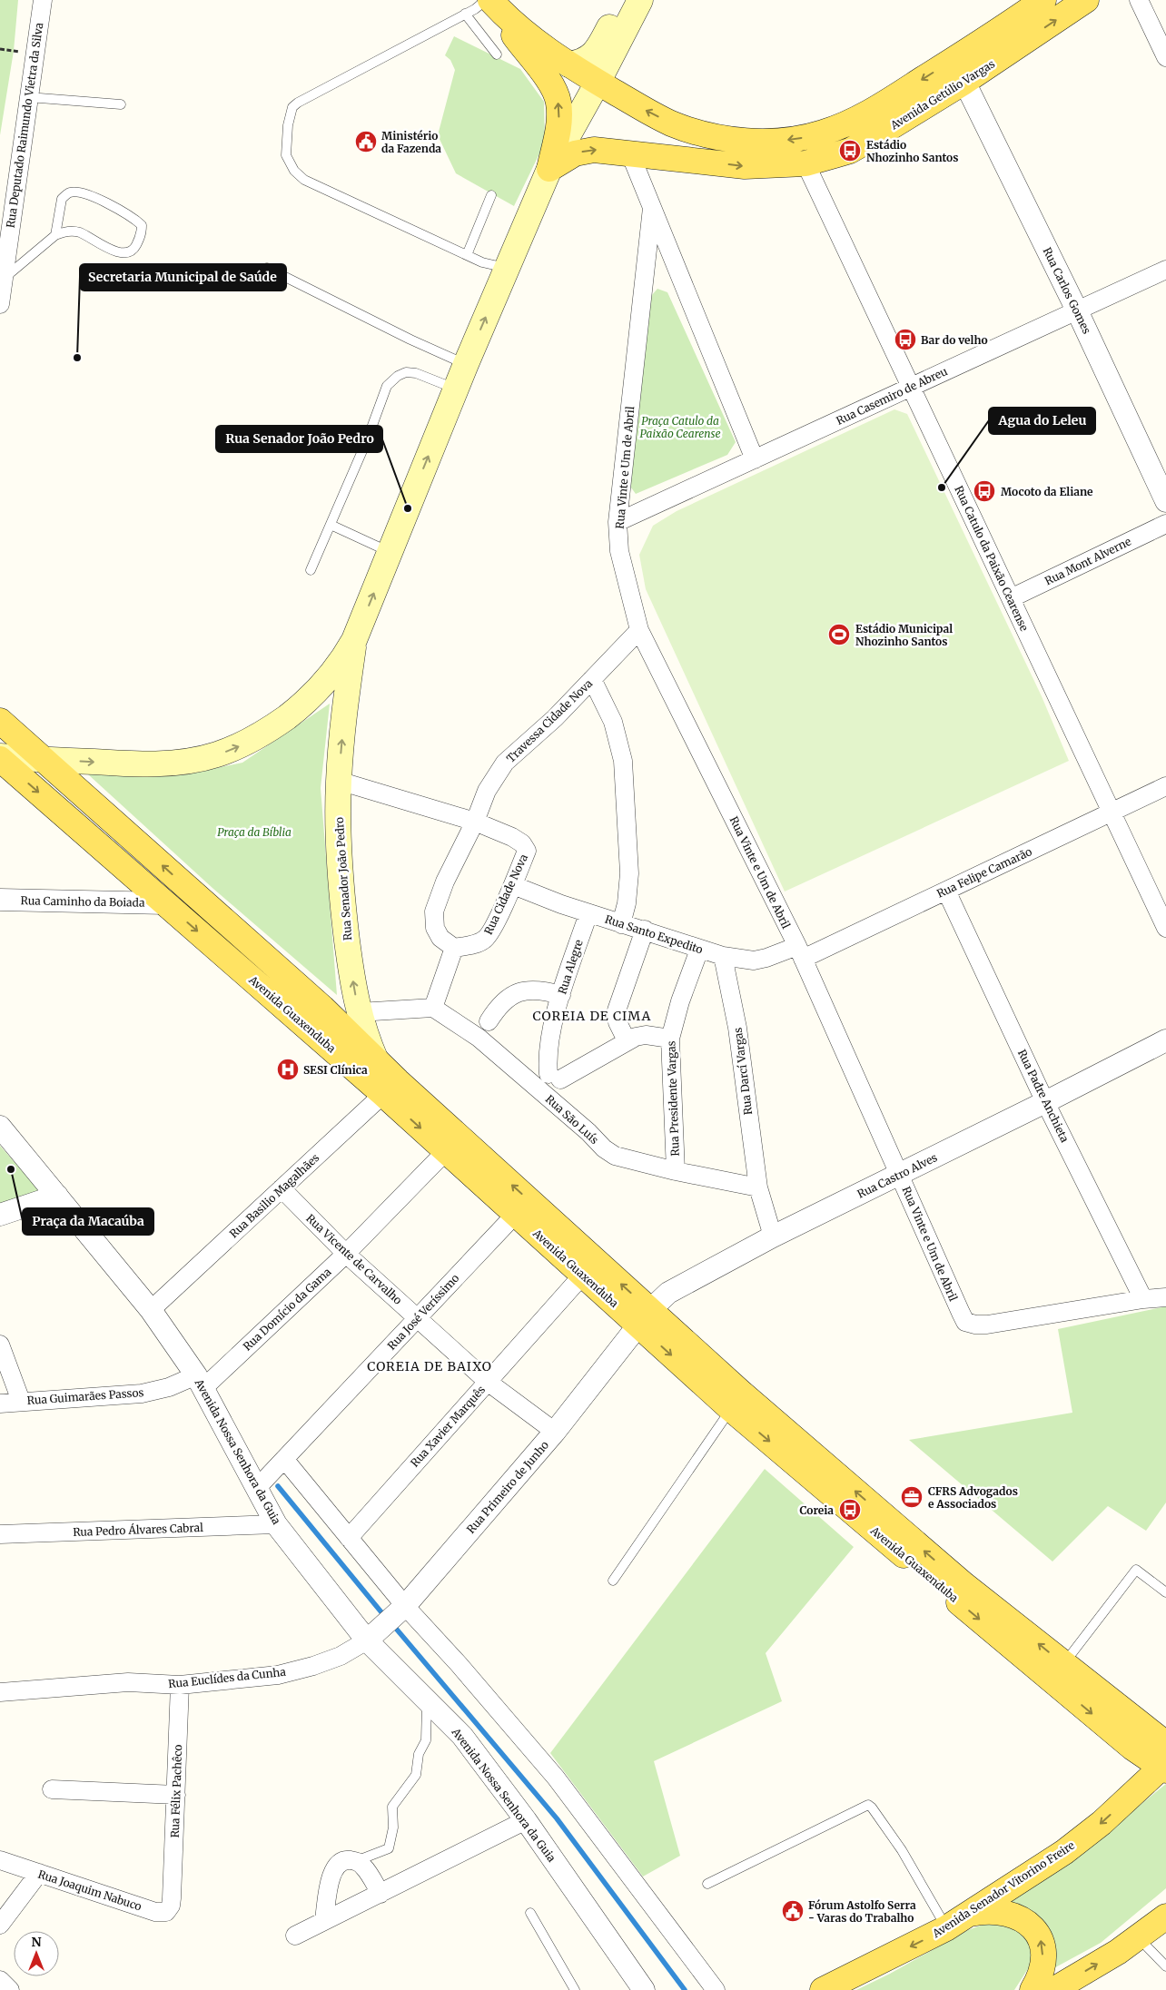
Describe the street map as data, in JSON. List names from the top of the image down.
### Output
{
  "streets": {
    "main road": [
      "Avenida Getúlio Vargas",
      "Rua Senador João Pedro",
      "Avenida Guaxenduba",
      "Avenida Senador Vitorino Freire"
    ],
    "street": [
      "Rua Deputado Raimundo Vietra da Silva",
      "Rua Carlos Gomes",
      "Rua Casemiro de Abreu",
      "Rua Vinte e Um de Abril",
      "Rua Catulo da Paixão Cearense",
      "Rua Mont Alverne",
      "Travessa Cidade Nova",
      "Rua Felipe Camarão",
      "Rua Cidade Nova",
      "Rua Caminho da Boiada",
      "Rua Santo Expedito",
      "Rua Alegre",
      "Rua Darcí Vargas",
      "Rua Padre Anchieta",
      "Rua Presidente Vargas",
      "Rua São Luís",
      "Rua Castro Alves",
      "Rua Basilio Magalhães",
      "Rua Vicente de Carvalho",
      "Rua Domício da Gama",
      "Rua José Veríssimo",
      "Rua Guimarães Passos",
      "Rua Xavier Marquês",
      "Avenida Nossa Senhora da Guia",
      "Rua Primeiro de Junho",
      "Rua Pedro Álvares Cabral",
      "Rua Euclídes da Cunha",
      "Rua Félix Pachêco",
      "Rua Joaquim Nabuco"
    ]
  },
  "crossings": [
    ["Avenida Getúlio Vargas", "Rua Carlos Gomes"],
    ["Avenida Getúlio Vargas", "Rua Catulo da Paixão Cearense"],
    ["Avenida Getúlio Vargas", "Rua Senador João Pedro"],
    ["Rua Carlos Gomes", "Rua Casemiro de Abreu"],
    ["Rua Casemiro de Abreu", "Rua Vinte e Um de Abril"],
    ["Rua Casemiro de Abreu", "Rua Catulo da Paixão Cearense"],
    ["Rua Vinte e Um de Abril", "Travessa Cidade Nova"],
    ["Rua Vinte e Um de Abril", "Rua Felipe Camarão"],
    ["Rua Vinte e Um de Abril", "Rua Santo Expedito"],
    ["Rua Vinte e Um de Abril", "Rua Padre Anchieta"],
    ["Rua Vinte e Um de Abril", "Rua Castro Alves"],
    ["Rua Catulo da Paixão Cearense", "Rua Mont Alverne"],
    ["Rua Catulo da Paixão Cearense", "Rua Felipe Camarão"],
    ["Travessa Cidade Nova", "Rua Cidade Nova"],
    ["Rua Felipe Camarão", "Rua Santo Expedito"],
    ["Rua Felipe Camarão", "Rua Padre Anchieta"],
    ["Rua Senador João Pedro", "Rua Cidade Nova"],
    ["Rua Senador João Pedro", "Avenida Guaxenduba"],
    ["Rua Cidade Nova", "Rua Santo Expedito"],
    ["Rua Caminho da Boiada", "Avenida Guaxenduba"],
    ["Rua Santo Expedito", "Rua Alegre"],
    ["Rua Santo Expedito", "Rua Darcí Vargas"],
    ["Rua Santo Expedito", "Rua Presidente Vargas"],
    ["Avenida Guaxenduba", "Rua Castro Alves"],
    ["Avenida Guaxenduba", "Rua Basilio Magalhães"],
    ["Avenida Guaxenduba", "Rua Domício da Gama"],
    ["Avenida Guaxenduba", "Rua José Veríssimo"],
    ["Avenida Guaxenduba", "Rua Xavier Marquês"],
    ["Avenida Guaxenduba", "Rua Primeiro de Junho"],
    ["Avenida Guaxenduba", "Avenida Senador Vitorino Freire"],
    ["Rua Darcí Vargas", "Rua São Luís"],
    ["Rua Padre Anchieta", "Rua Castro Alves"],
    ["Rua Presidente Vargas", "Rua São Luís"],
    ["Rua Castro Alves", "Rua Primeiro de Junho"],
    ["Rua Basilio Magalhães", "Rua Vicente de Carvalho"],
    ["Rua Basilio Magalhães", "Avenida Nossa Senhora da Guia"],
    ["Rua Vicente de Carvalho", "Rua Domício da Gama"],
    ["Rua Vicente de Carvalho", "Rua José Veríssimo"],
    ["Rua Vicente de Carvalho", "Rua Xavier Marquês"],
    ["Rua Vicente de Carvalho", "Rua Primeiro de Junho"],
    ["Rua Domício da Gama", "Rua Guimarães Passos"],
    ["Rua Domício da Gama", "Avenida Nossa Senhora da Guia"],
    ["Rua José Veríssimo", "Avenida Nossa Senhora da Guia"],
    ["Rua Guimarães Passos", "Avenida Nossa Senhora da Guia"],
    ["Avenida Nossa Senhora da Guia", "Rua Primeiro de Junho"],
    ["Avenida Nossa Senhora da Guia", "Rua Pedro Álvares Cabral"],
    ["Avenida Nossa Senhora da Guia", "Rua Euclídes da Cunha"],
    ["Rua Primeiro de Junho", "Rua Euclídes da Cunha"],
    ["Rua Euclídes da Cunha", "Rua Félix Pachêco"],
    ["Rua Félix Pachêco", "Rua Joaquim Nabuco"]
  ],
  "one_way": ["Rua Senador João Pedro"],
  "districts": ["COREIA DE CIMA", "COREIA DE BAIXO"],
  "parks": ["Praça Catulo da Paixão Cearense", "Praça da Bíblia"],
  "places": {
    "public building": ["Ministério da Fazenda", "Fórum Astolfo Serra - Varas do Trabalho"],
    "bus stop": [
      "Estádio Nhozinho Santos",
      "Bar do velho",
      "Mocoto da Eliane",
      "Coreia"
    ],
    "other": [
      "Secretaria Municipal de Saúde",
      "Agua do Leleu",
      "Rua Senador João Pedro",
      "Praça da Macaúba"
    ],
    "sports": ["Estádio Municipal Nhozinho Santos"],
    "hospital": ["SESI Clínica"],
    "office": ["CFRS Advogados e Associados"]
  },
  "north": "top"
}
